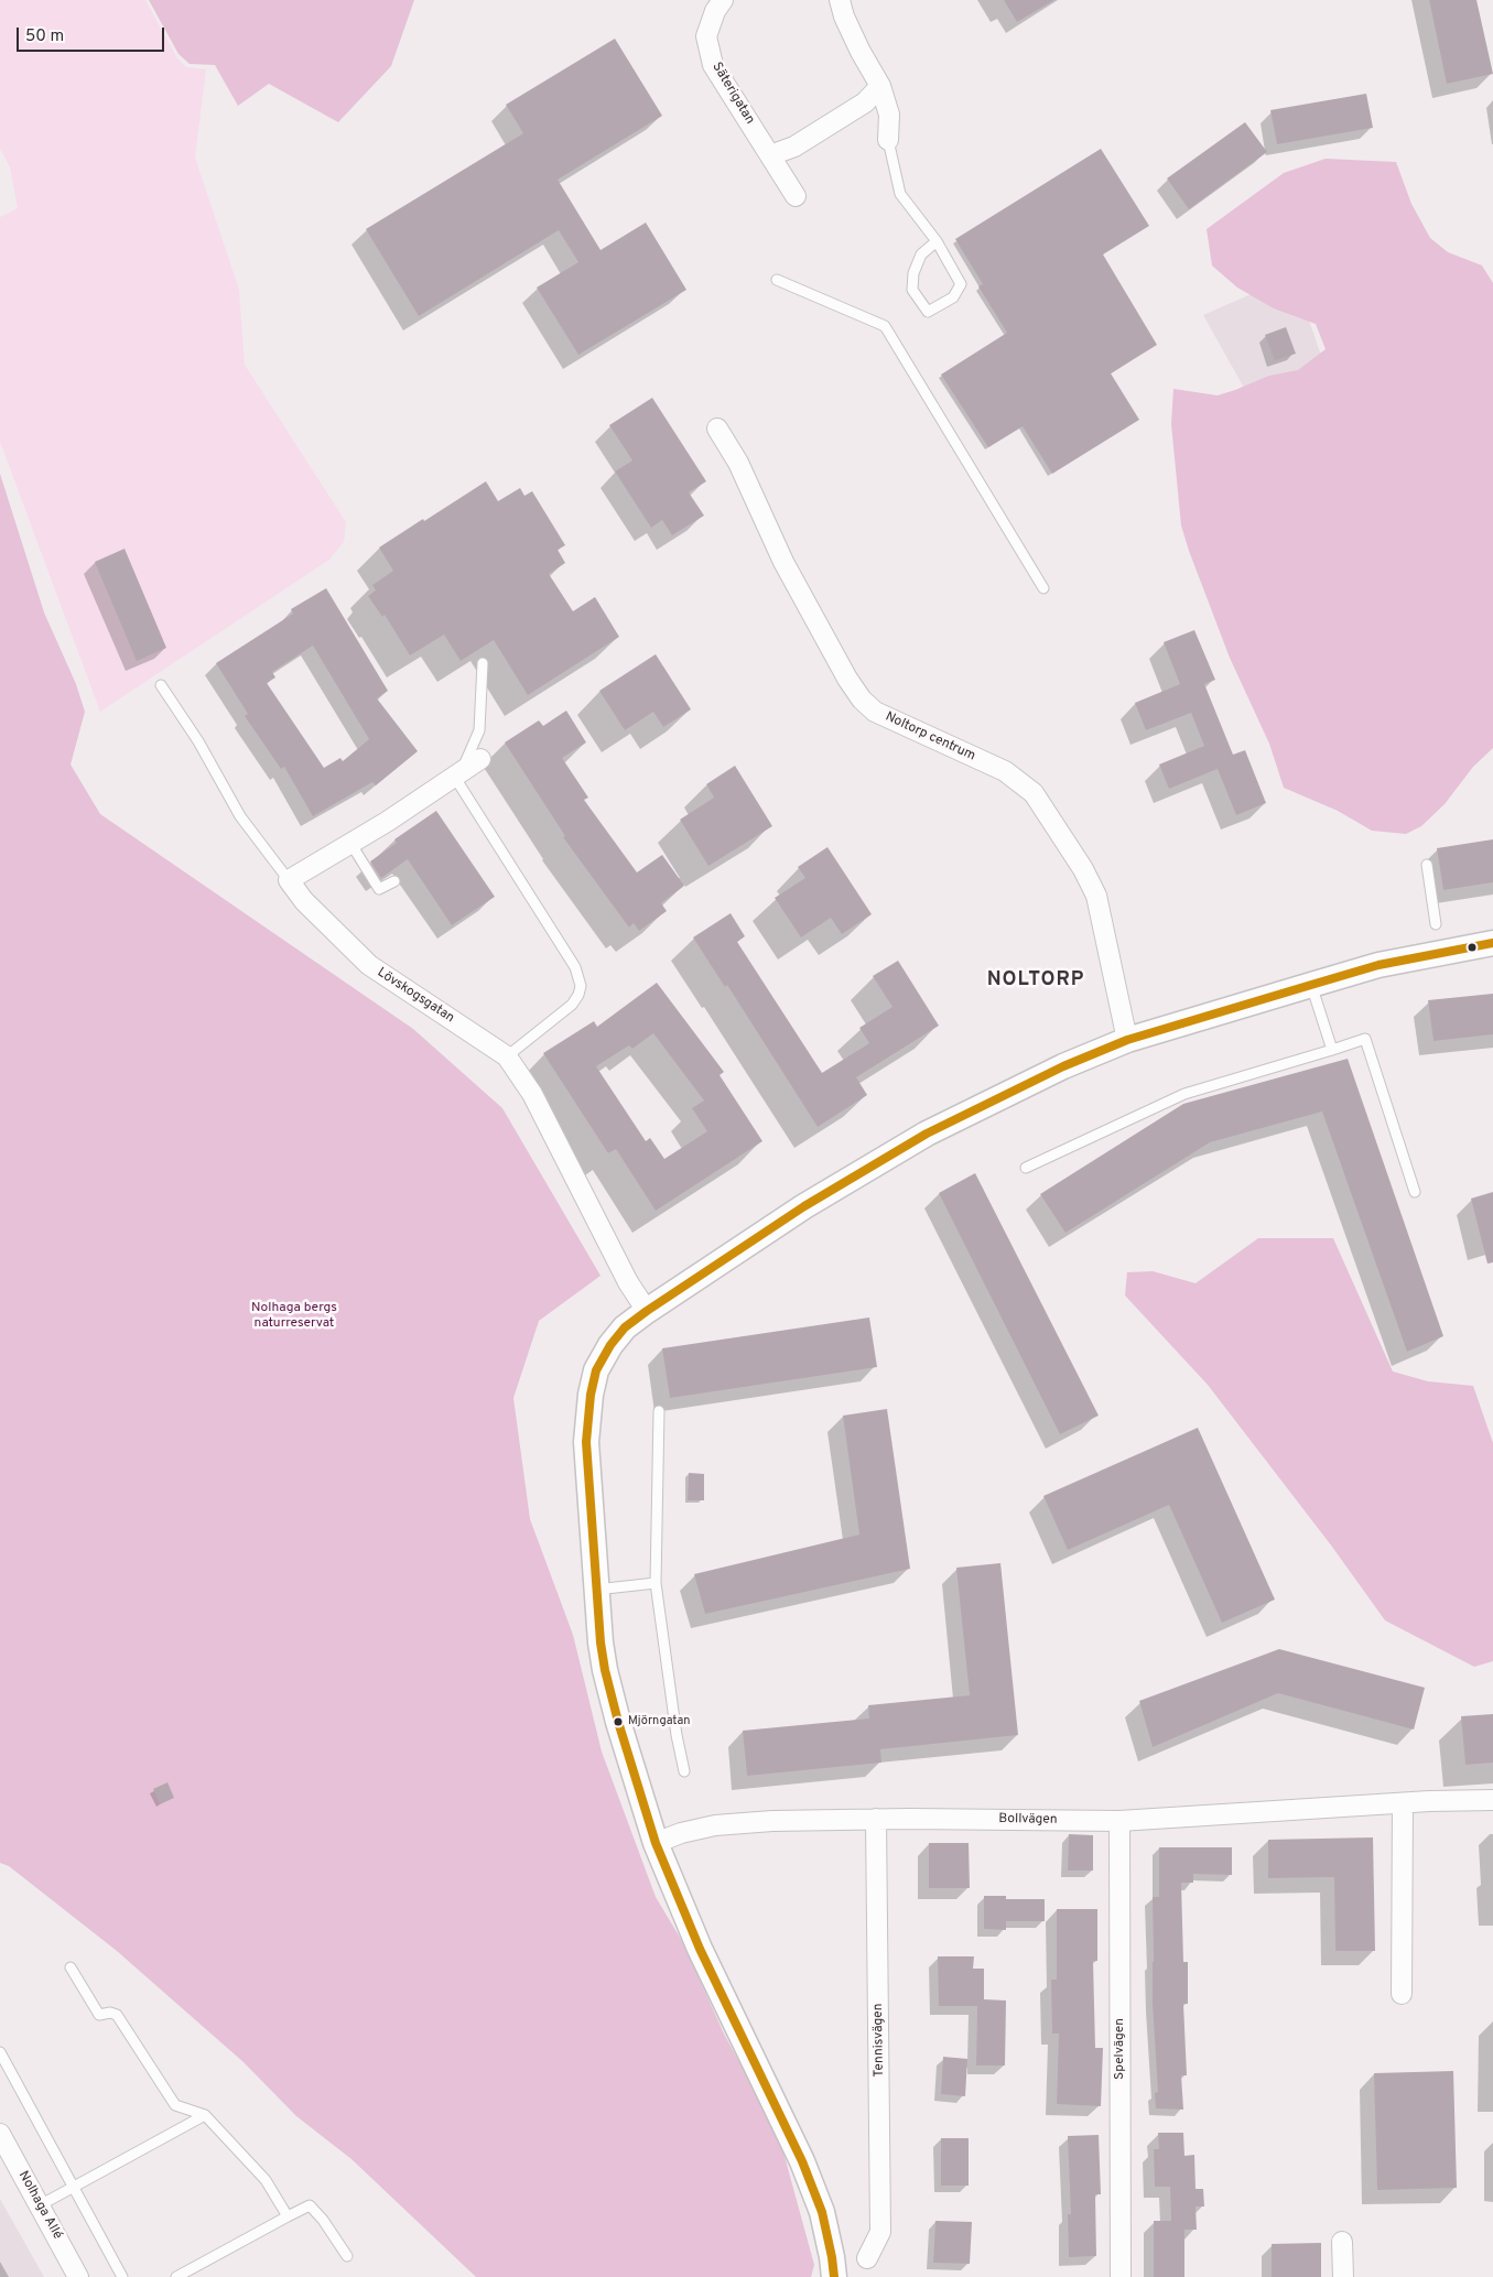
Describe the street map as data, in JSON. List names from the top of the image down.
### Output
{
  "streets": {
    "street": [
      "Säterigatan",
      "Noltorp centrum",
      "Lövskogsgatan",
      "Bollvägen",
      "Tennisvägen",
      "Spelvägen",
      "Nolhaga Allé"
    ]
  },
  "crossings": [
    ["Bollvägen", "Tennisvägen"],
    ["Bollvägen", "Spelvägen"]
  ],
  "districts": ["NOLTORP"],
  "parks": ["Nolhaga bergs naturreservat"],
  "places": ["Mjörngatan"],
  "scale_bar": "50 m"
}
